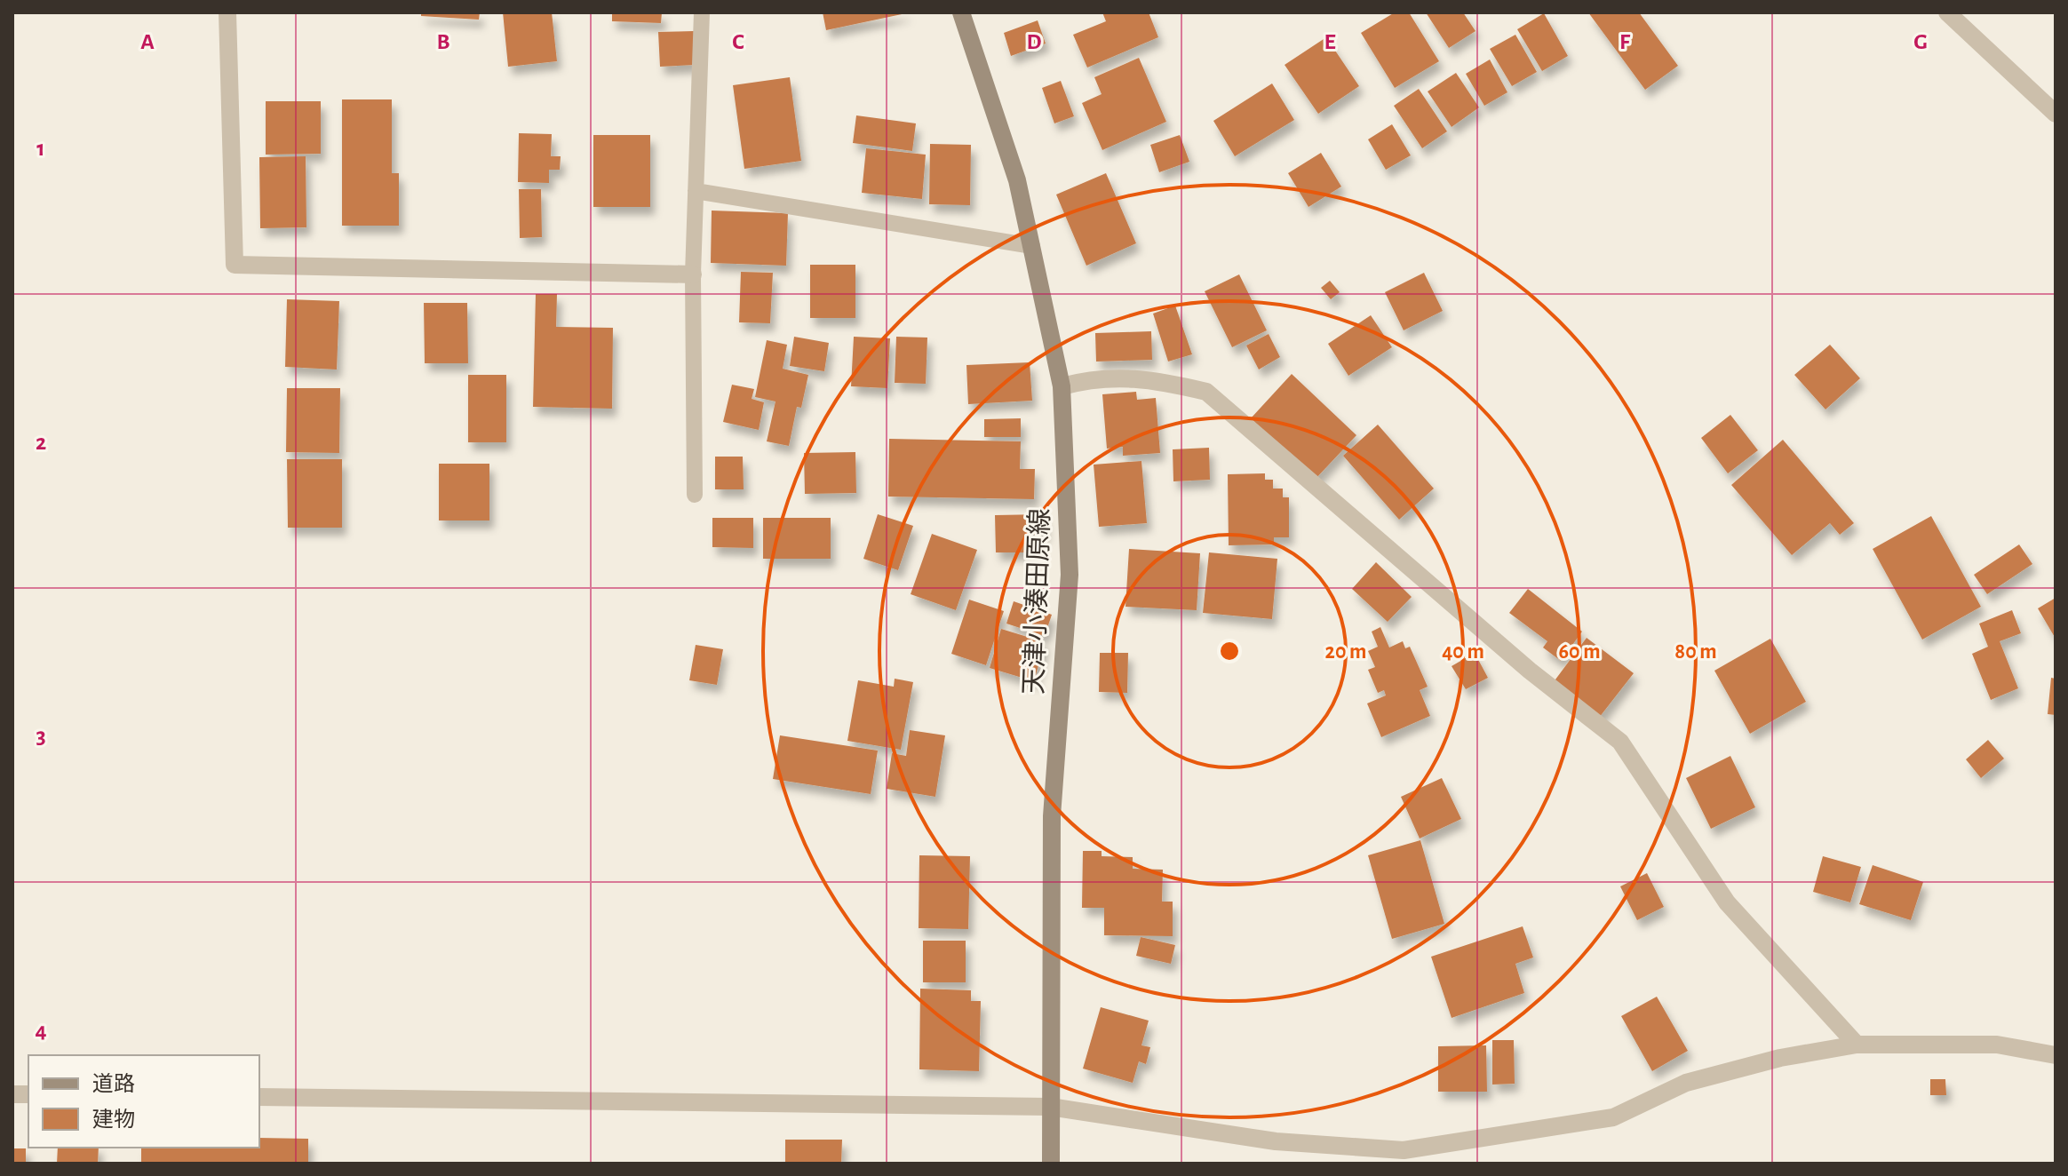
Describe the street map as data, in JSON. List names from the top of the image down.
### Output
{
  "streets": {
    "main road": ["天津小湊田原線"]
  },
  "legend": ["道路", "建物"],
  "grid": {
    "columns": [
      "A",
      "B",
      "C",
      "D",
      "E",
      "F",
      "G"
    ],
    "rows": [
      "1",
      "2",
      "3",
      "4"
    ]
  },
  "rings": [
    "20 m",
    "40 m",
    "60 m",
    "80 m"
  ]
}
